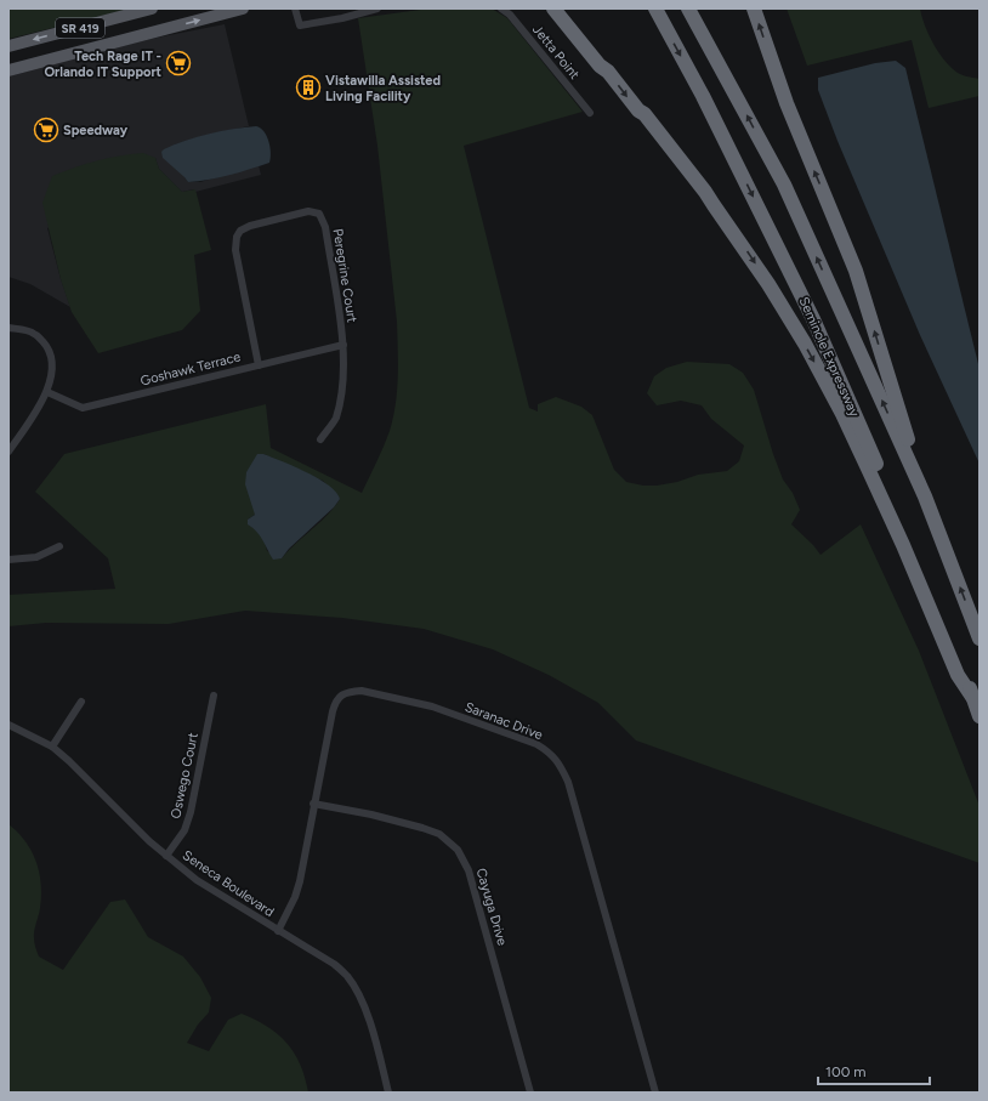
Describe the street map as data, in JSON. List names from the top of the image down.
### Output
{
  "streets": {
    "highway": ["Seminole Expressway"],
    "main road": ["SR 419"],
    "street": [
      "Jetta Point",
      "Peregrine Court",
      "Goshawk Terrace",
      "Saranac Drive",
      "Oswego Court",
      "Seneca Boulevard",
      "Cayuga Drive"
    ]
  },
  "crossings": [
    ["Peregrine Court", "Goshawk Terrace"],
    ["Saranac Drive", "Seneca Boulevard"],
    ["Saranac Drive", "Cayuga Drive"],
    ["Oswego Court", "Seneca Boulevard"]
  ],
  "places": {
    "supermarket": ["Tech Rage IT - Orlando IT Support", "Speedway"],
    "building": ["Vistawilla Assisted Living Facility"]
  },
  "scale_bar": "100 m"
}
